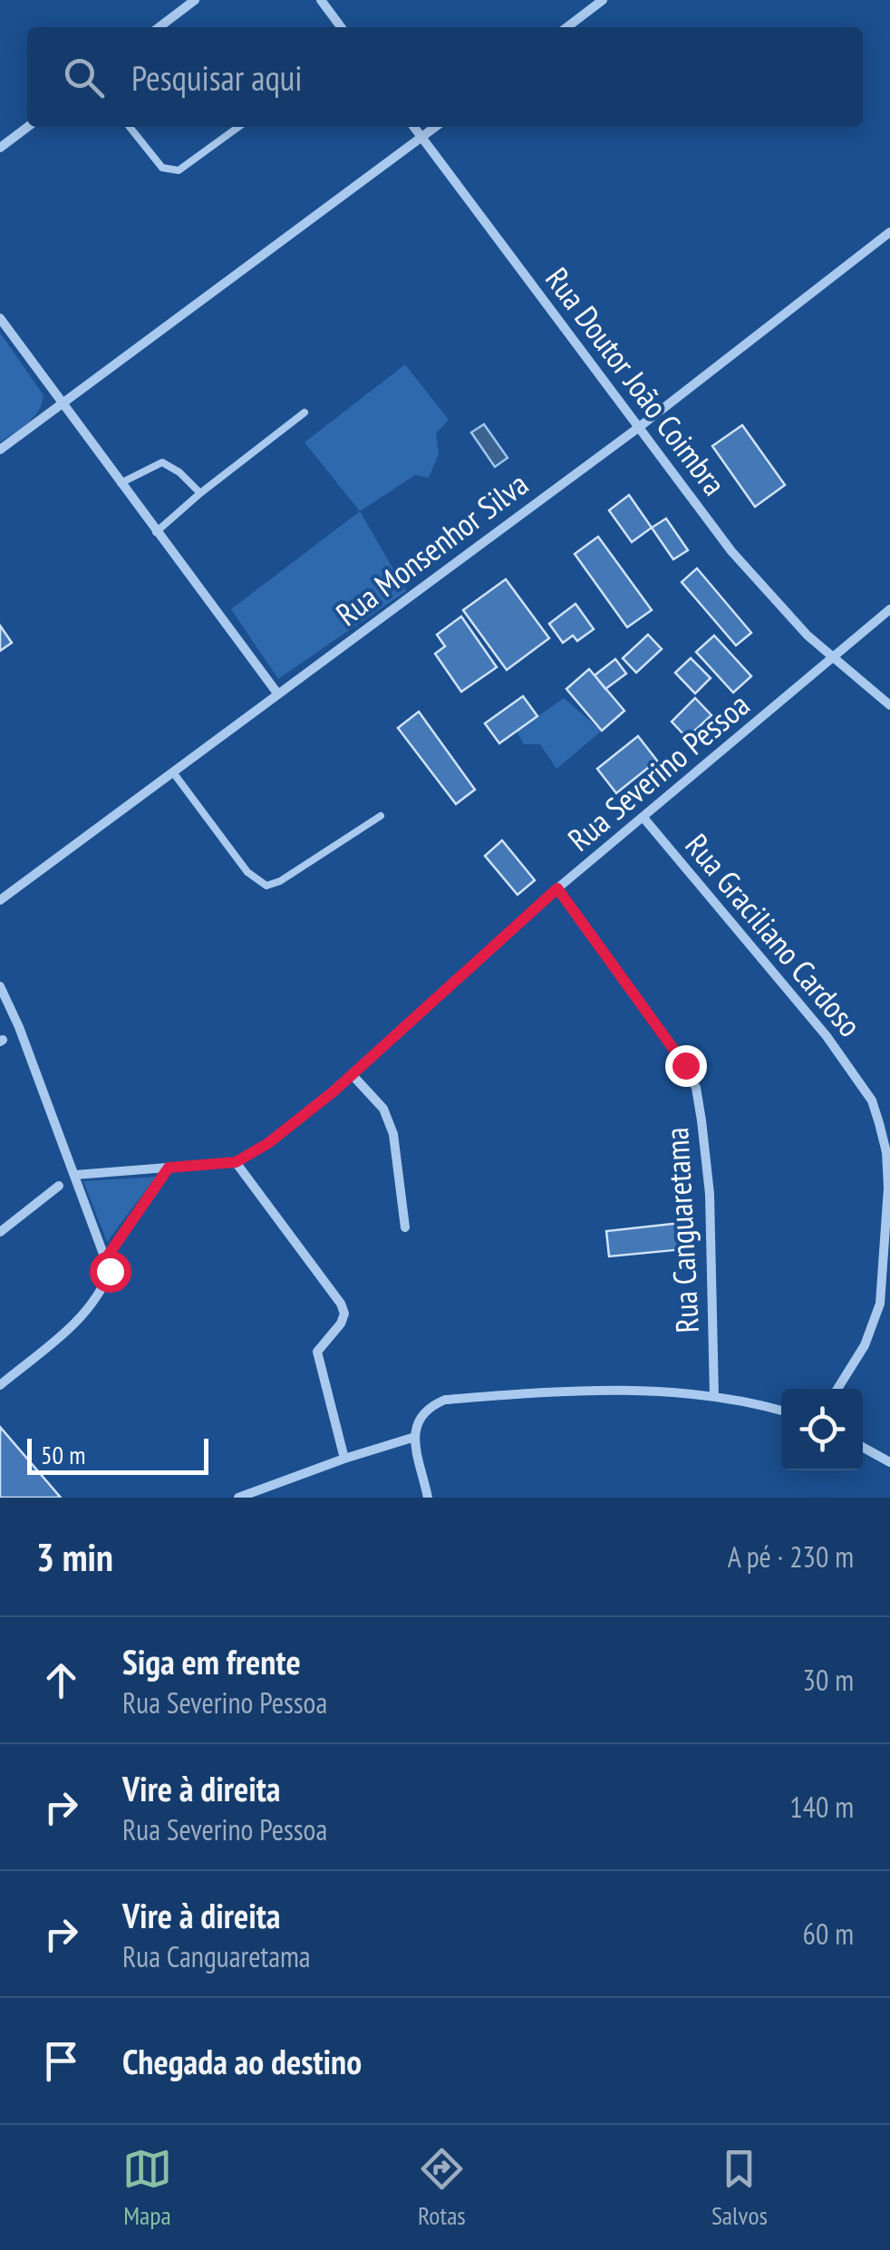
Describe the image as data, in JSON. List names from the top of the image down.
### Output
{
  "streets": {
    "street": [
      "Rua Doutor João Coimbra",
      "Rua Monsenhor Silva",
      "Rua Severino Pessoa",
      "Rua Graciliano Cardoso",
      "Rua Canguaretama"
    ]
  },
  "crossings": [
    ["Rua Doutor João Coimbra", "Rua Monsenhor Silva"],
    ["Rua Doutor João Coimbra", "Rua Severino Pessoa"],
    ["Rua Severino Pessoa", "Rua Graciliano Cardoso"],
    ["Rua Severino Pessoa", "Rua Canguaretama"]
  ],
  "scale_bar": "50 m",
  "page": {
    "search": "Pesquisar aqui",
    "scale": "50 m",
    "heading": ["3 min", "A pé · 230 m"],
    "list": [
      ["Siga em frente", "Rua Severino Pessoa", "30 m"],
      ["Vire à direita", "Rua Severino Pessoa", "140 m"],
      ["Vire à direita", "Rua Canguaretama", "60 m"],
      "Chegada ao destino"
    ],
    "nav": ["Mapa", "Rotas", "Salvos"]
  }
}
